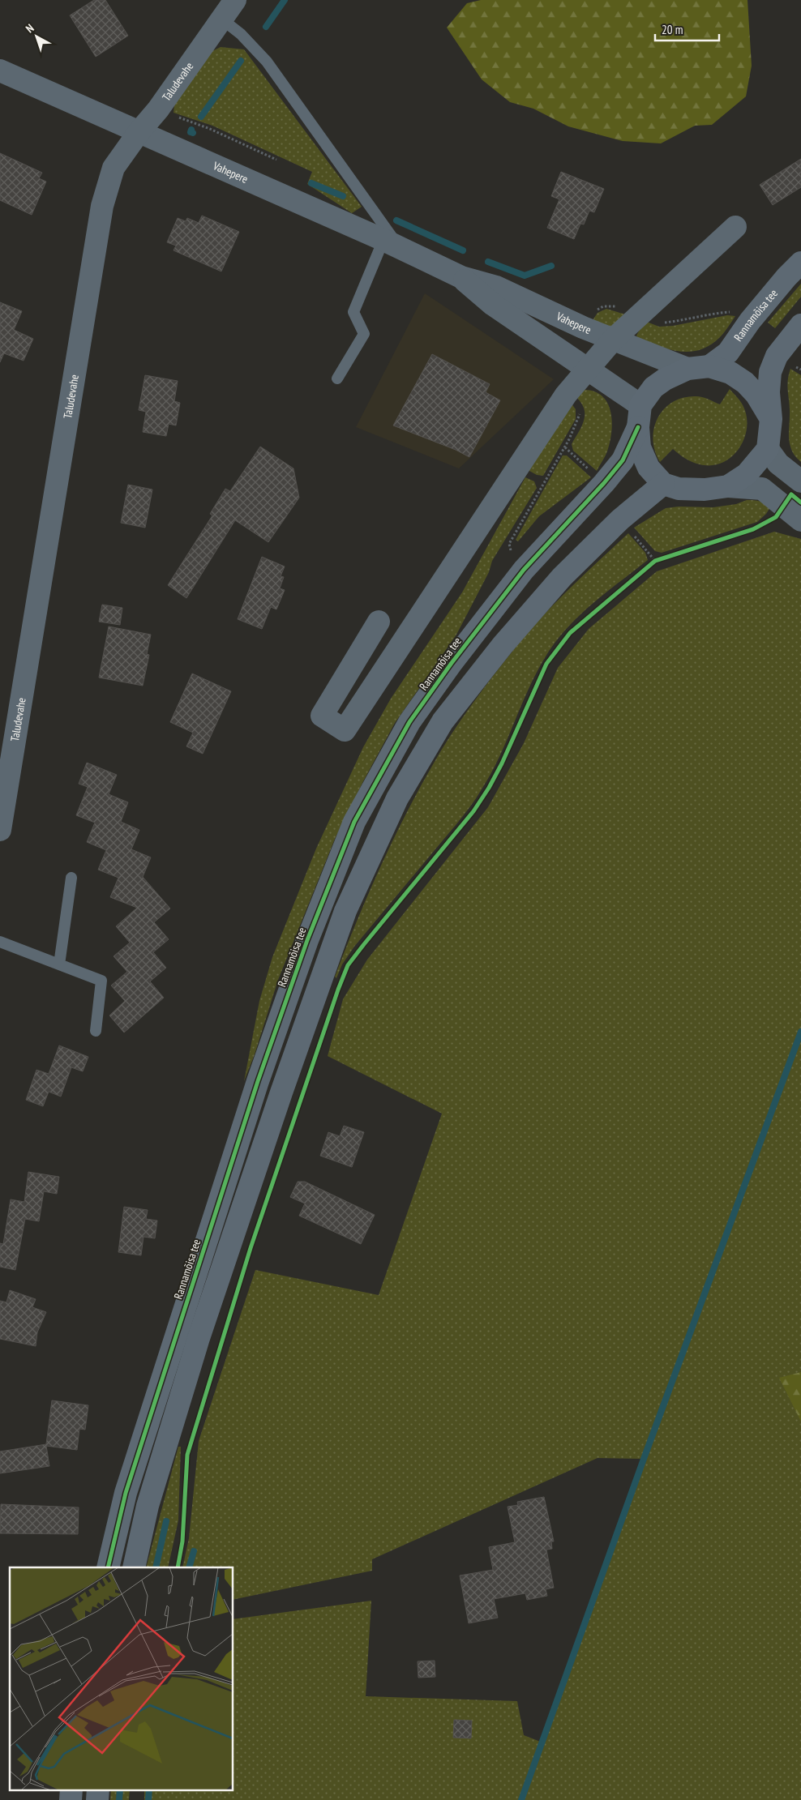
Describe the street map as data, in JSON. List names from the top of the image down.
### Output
{
  "streets": {
    "street": ["Taludevahe", "Vahepere", "Rannamõisa tee"]
  },
  "crossings": [
    ["Taludevahe", "Vahepere"],
    ["Vahepere", "Rannamõisa tee"]
  ],
  "scale_bar": "20 m",
  "north": "top left"
}
